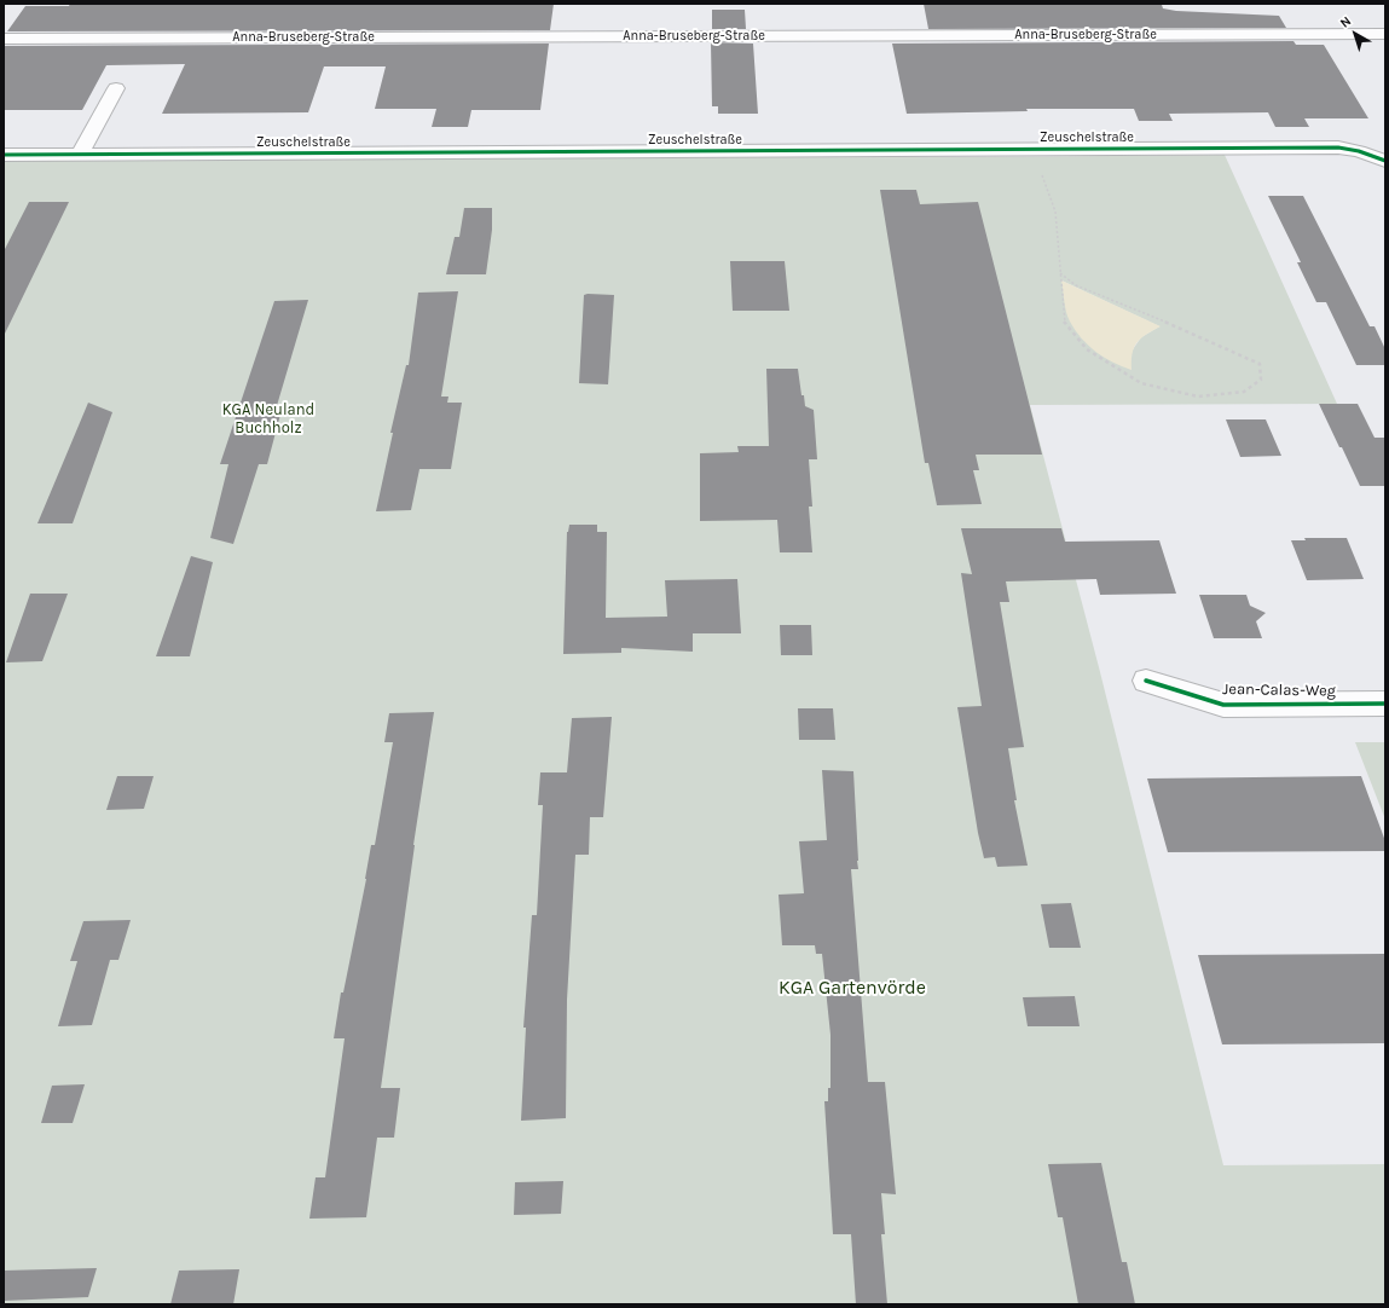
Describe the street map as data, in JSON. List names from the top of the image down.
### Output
{
  "streets": {
    "street": ["Anna-Bruseberg-Straße", "Zeuschelstraße", "Jean-Calas-Weg"]
  },
  "parks": ["KGA Neuland Buchholz", "KGA Gartenvörde"],
  "north": "top left"
}
